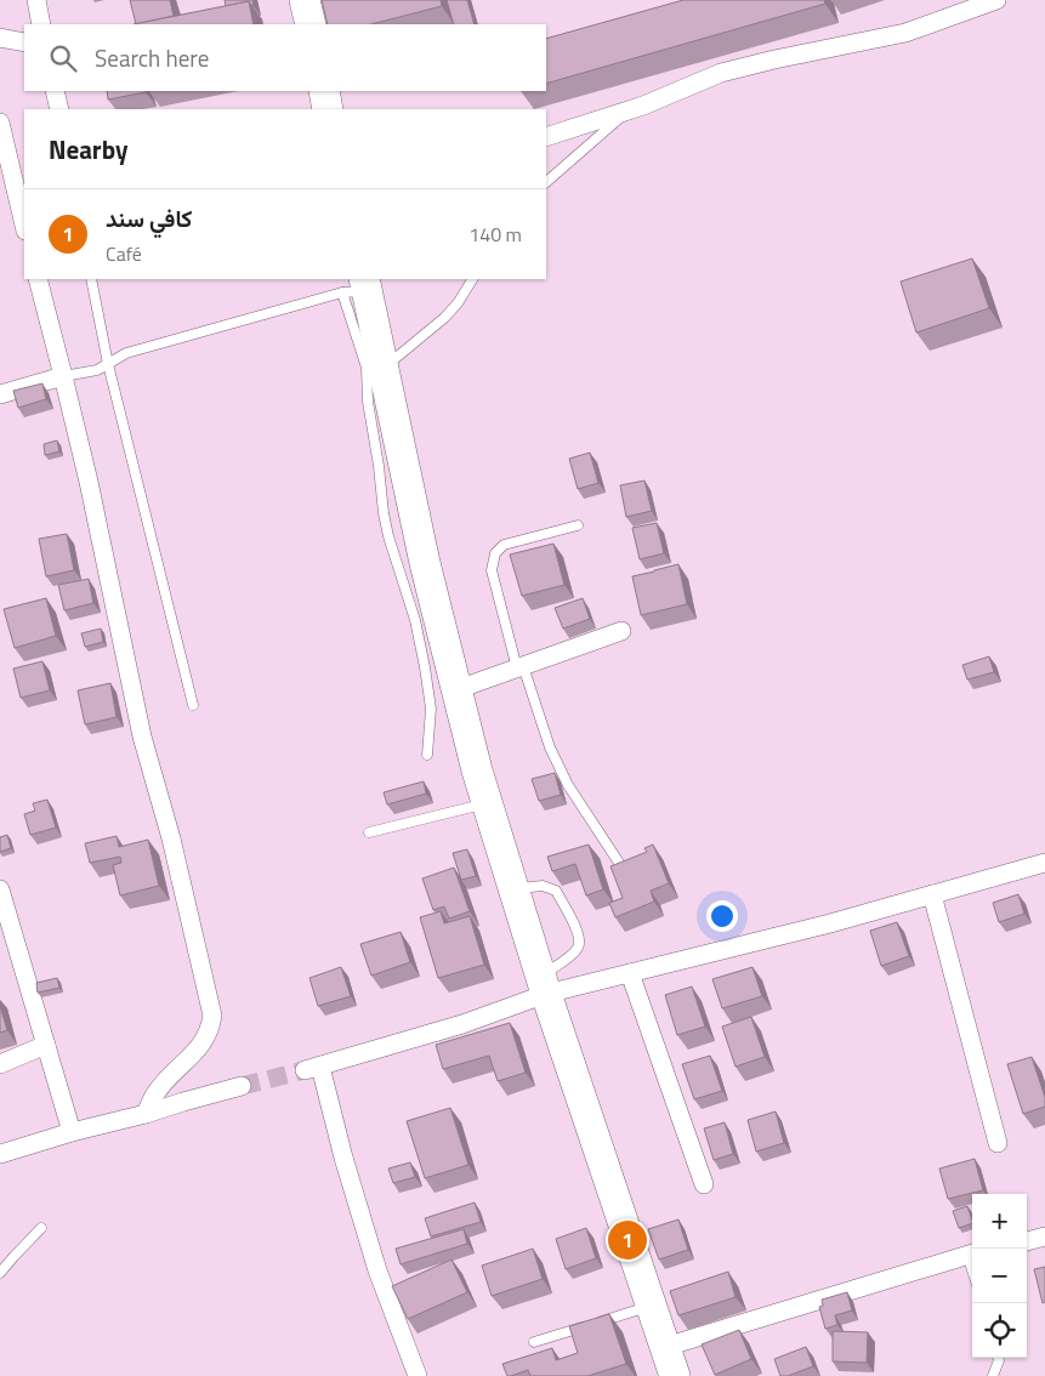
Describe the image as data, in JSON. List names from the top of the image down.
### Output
{
  "page": {
    "search": "Search here",
    "heading": "Nearby",
    "list": [
      {
        "mark": "1",
        "name": "كافي سند",
        "note": "Café",
        "value": "140 m"
      }
    ],
    "map_buttons": ["+", "−"],
    "pins": "1"
  }
}
